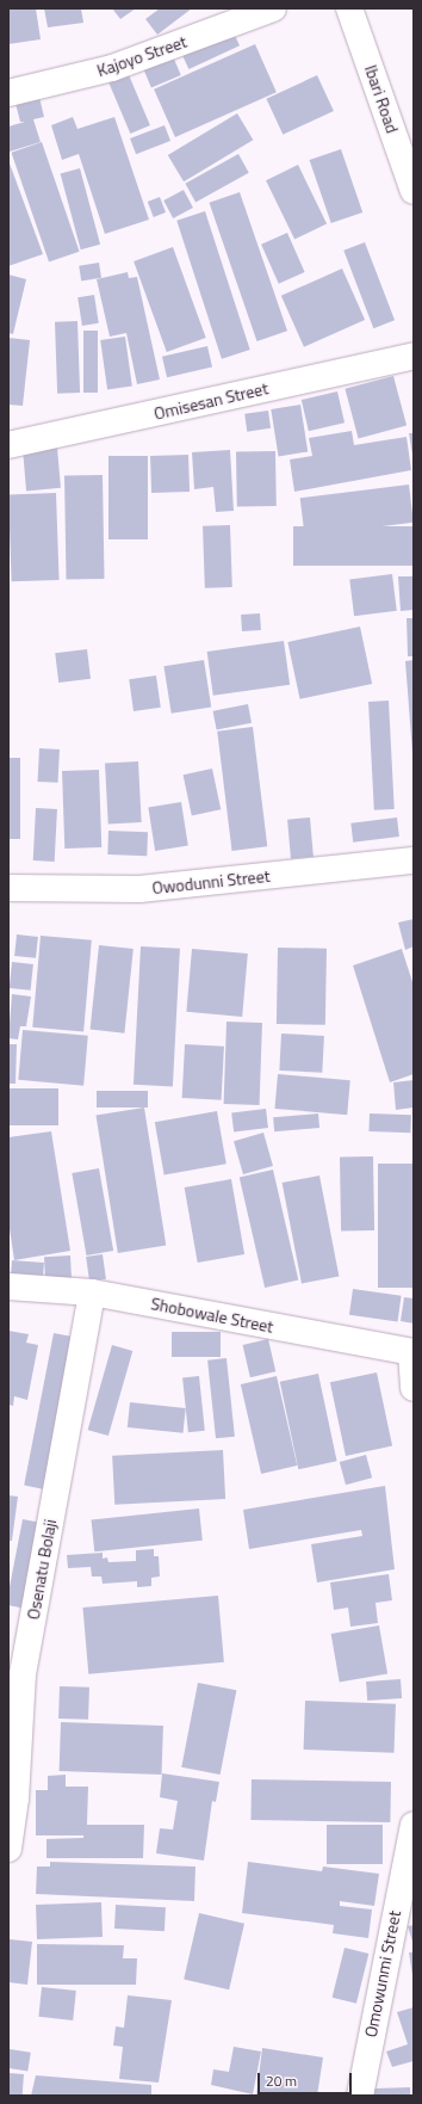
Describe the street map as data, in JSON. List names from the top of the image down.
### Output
{
  "streets": {
    "street": [
      "Kajoyo Street",
      "Ibari Road",
      "Omisesan Street",
      "Owodunni Street",
      "Shobowale Street",
      "Osenatu Bolaji",
      "Omowunmi Street"
    ]
  },
  "crossings": [
    ["Shobowale Street", "Osenatu Bolaji"]
  ],
  "scale_bar": "20 m"
}
